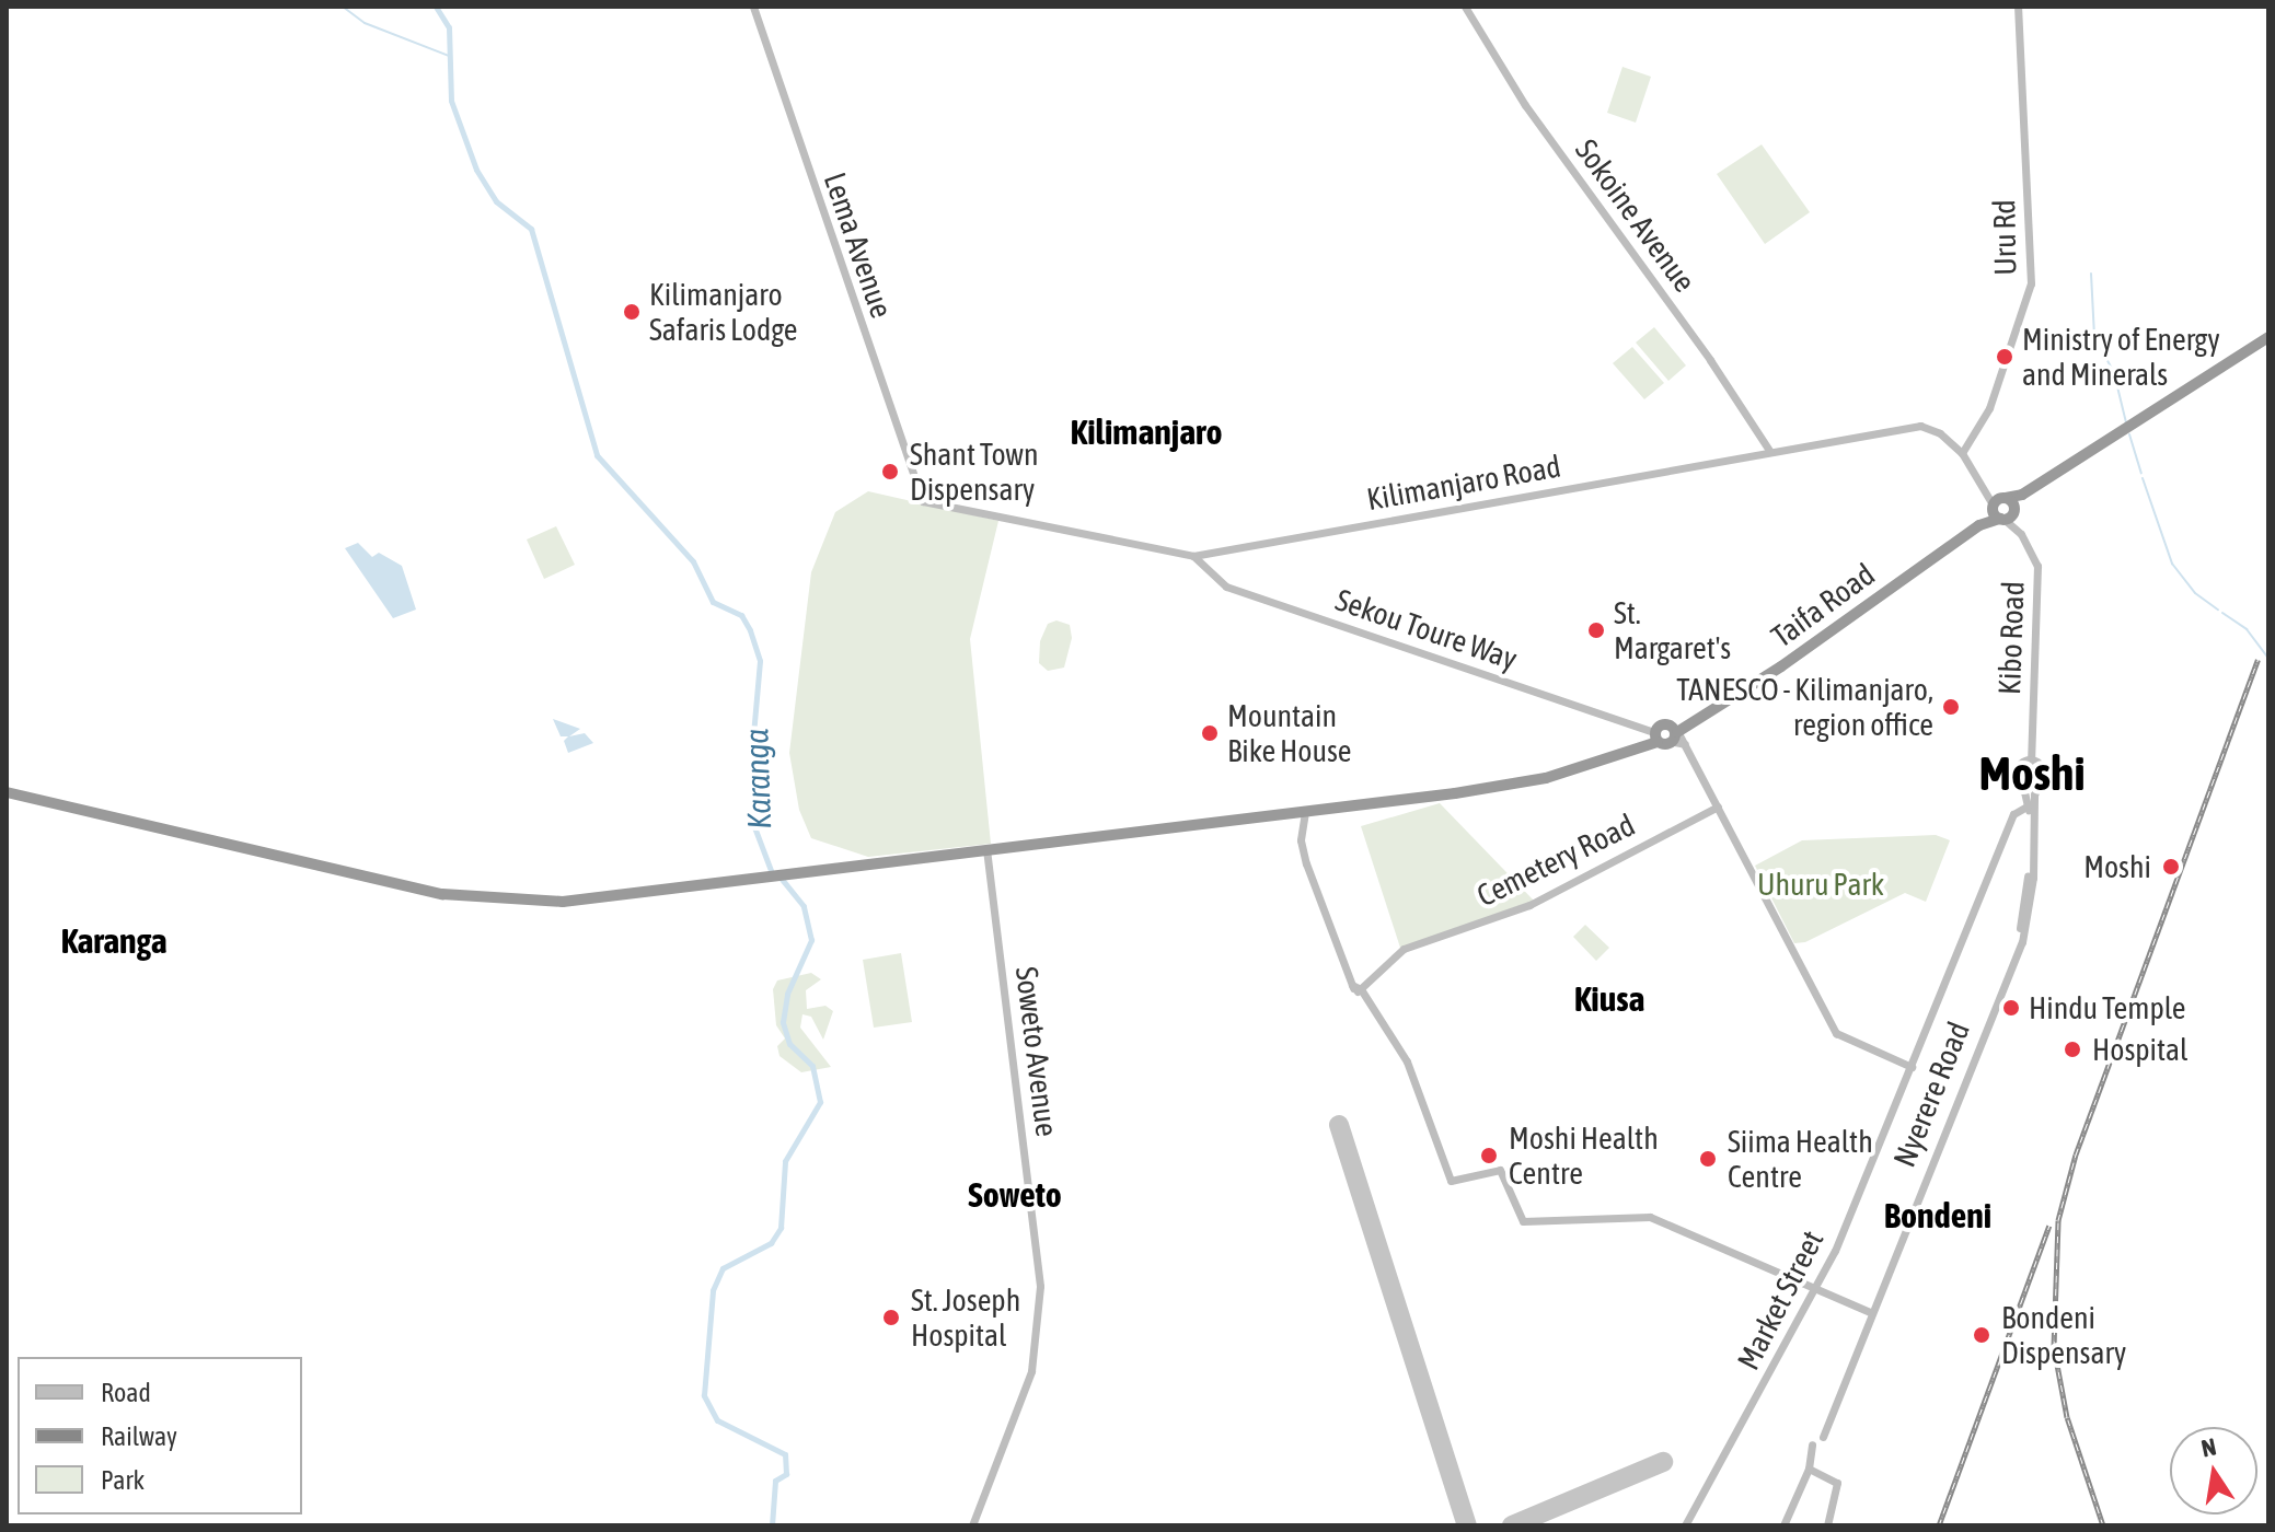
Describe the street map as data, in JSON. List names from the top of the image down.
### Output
{
  "streets": {
    "highway": ["Taifa Road"],
    "main road": [
      "Sokoine Avenue",
      "Uru Rd",
      "Lema Avenue",
      "Kilimanjaro Road",
      "Sekou Toure Way",
      "Kibo Road",
      "Cemetery Road",
      "Soweto Avenue",
      "Nyerere Road",
      "Market Street"
    ]
  },
  "crossings": [
    ["Sokoine Avenue", "Kilimanjaro Road"],
    ["Uru Rd", "Kilimanjaro Road"],
    ["Lema Avenue", "Kilimanjaro Road"],
    ["Kilimanjaro Road", "Taifa Road"],
    ["Kilimanjaro Road", "Sekou Toure Way"],
    ["Kilimanjaro Road", "Kibo Road"],
    ["Taifa Road", "Sekou Toure Way"],
    ["Taifa Road", "Kibo Road"],
    ["Taifa Road", "Soweto Avenue"],
    ["Nyerere Road", "Market Street"]
  ],
  "districts": [
    "Kilimanjaro",
    "Moshi",
    "Karanga",
    "Kiusa",
    "Soweto",
    "Bondeni"
  ],
  "water": ["Karanga"],
  "parks": ["Uhuru Park"],
  "places": [
    "Kilimanjaro Safaris Lodge",
    "Ministry of Energy and Minerals",
    "Shant Town Dispensary",
    "St. Margaret's",
    "TANESCO - Kilimanjaro, region office",
    "Mountain Bike House",
    "Moshi",
    "Hindu Temple",
    "Hospital",
    "Moshi Health Centre",
    "Siima Health Centre",
    "St. Joseph Hospital",
    "Bondeni Dispensary"
  ],
  "legend": ["Road", "Railway", "Park"],
  "north": "top"
}
